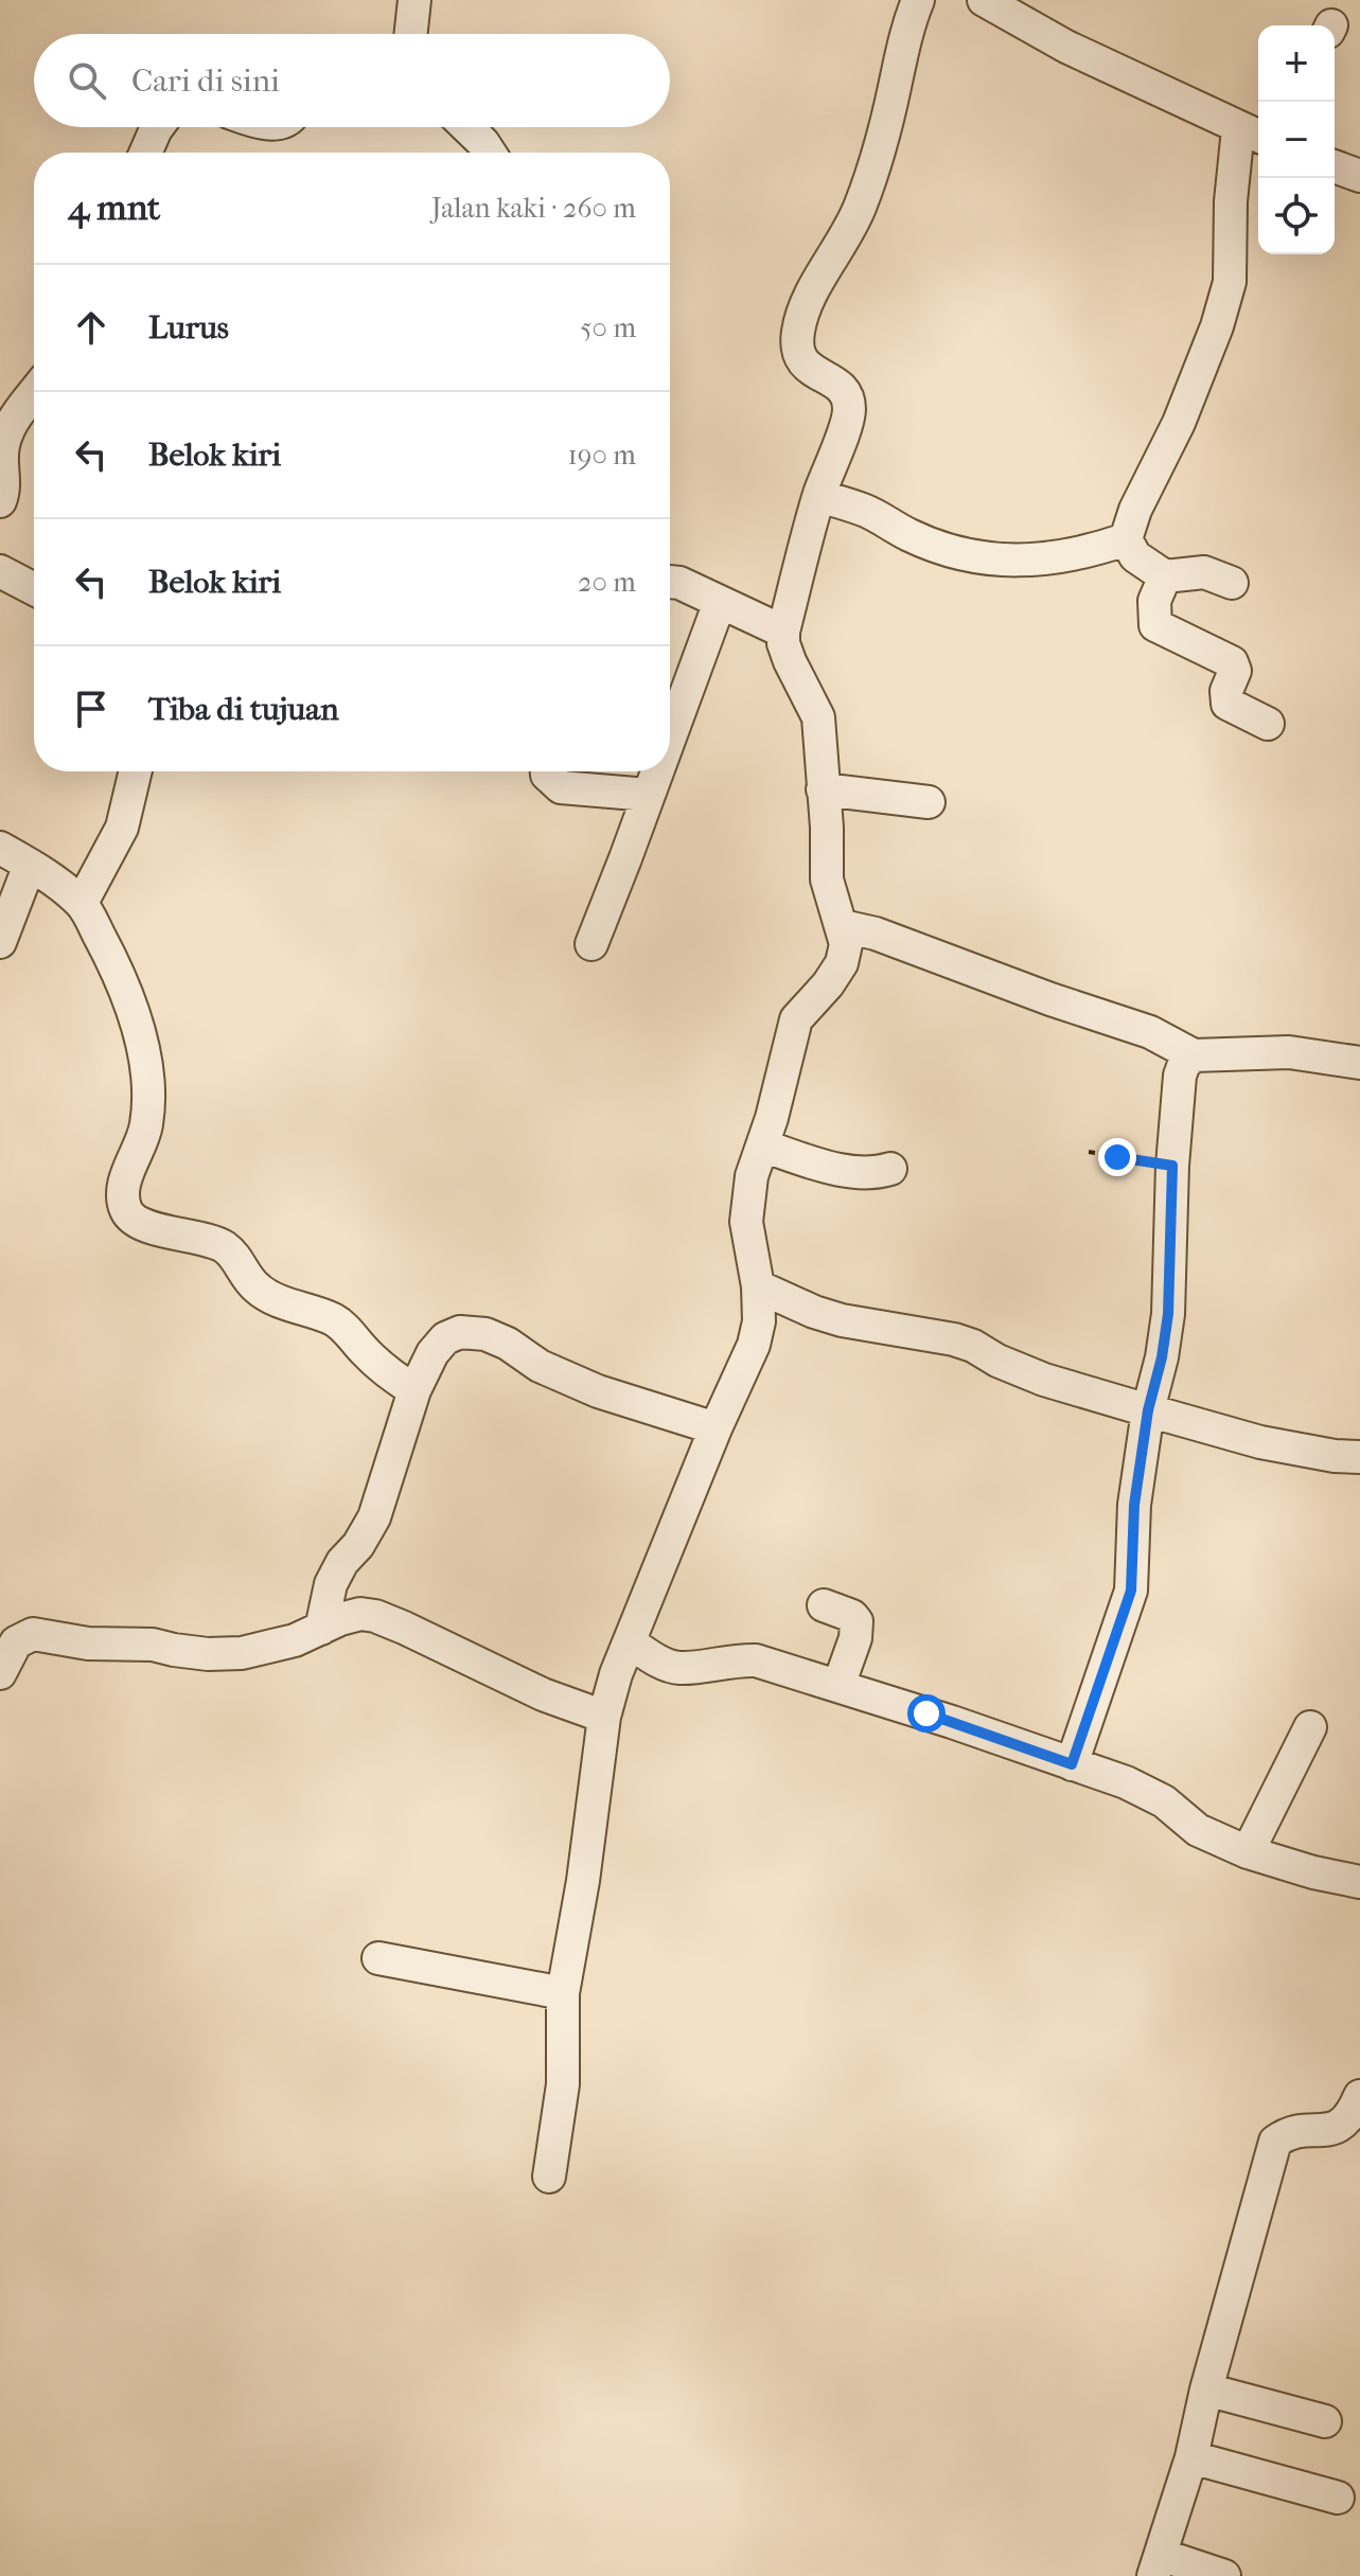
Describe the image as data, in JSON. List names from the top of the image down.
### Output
{
  "page": {
    "map_buttons": ["+", "−"],
    "search": "Cari di sini",
    "heading": ["4 mnt", "Jalan kaki · 260 m"],
    "list": [
      ["Lurus", "50 m"],
      ["Belok kiri", "190 m"],
      ["Belok kiri", "20 m"],
      "Tiba di tujuan"
    ]
  }
}
